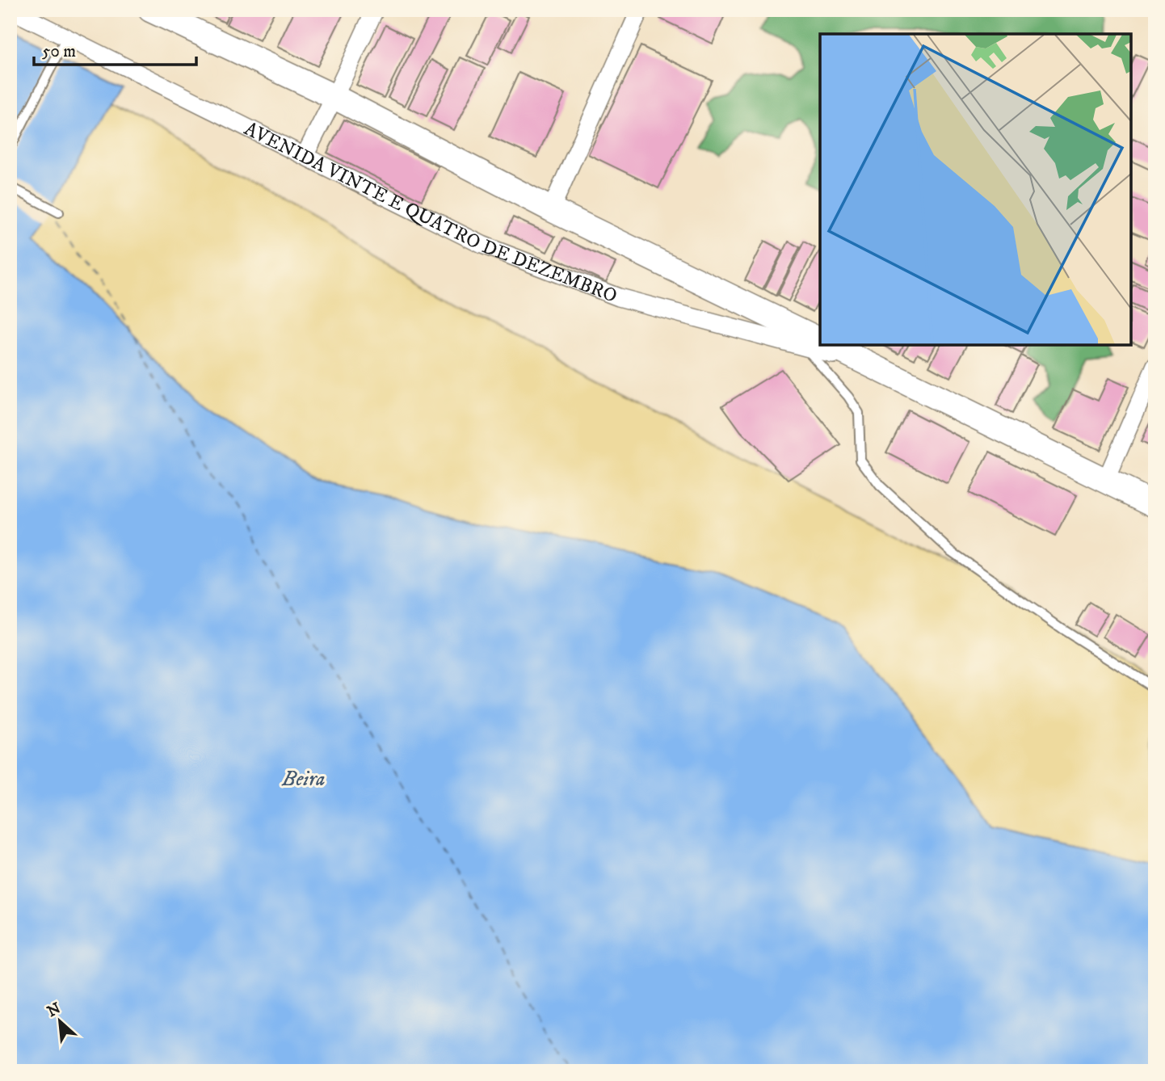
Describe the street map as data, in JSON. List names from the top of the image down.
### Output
{
  "streets": {
    "street": ["AVENIDA VINTE E QUATRO DE DEZEMBRO"]
  },
  "water": ["Beira"],
  "scale_bar": "50 m",
  "north": "top left"
}
